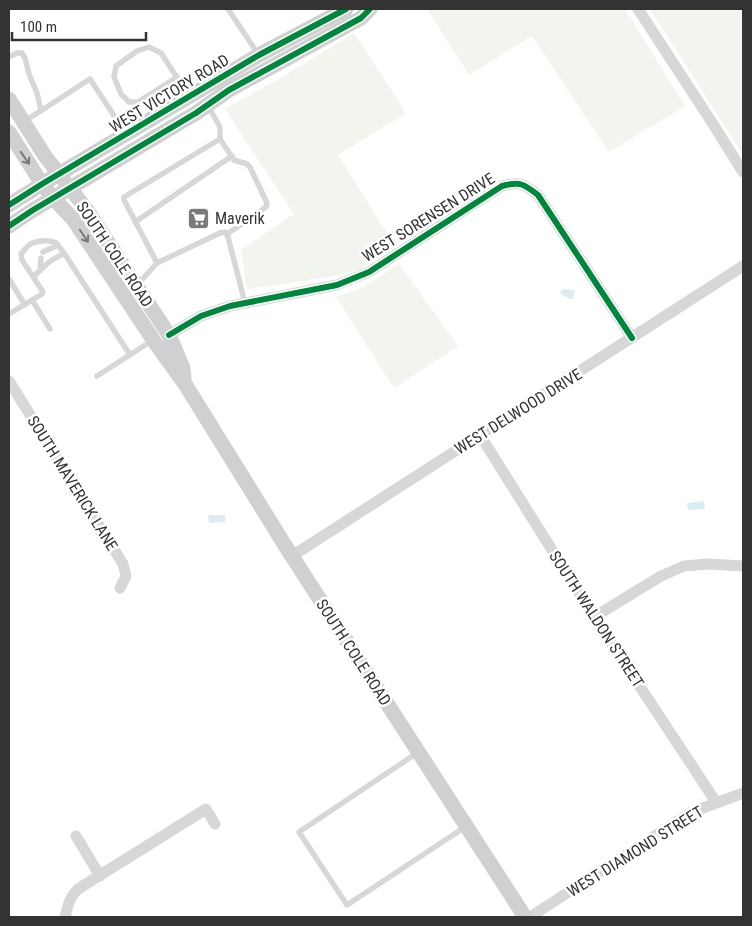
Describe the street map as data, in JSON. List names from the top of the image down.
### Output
{
  "streets": {
    "main road": ["WEST VICTORY ROAD", "SOUTH COLE ROAD"],
    "street": [
      "WEST SORENSEN DRIVE",
      "WEST DELWOOD DRIVE",
      "SOUTH MAVERICK LANE",
      "SOUTH WALDON STREET",
      "WEST DIAMOND STREET"
    ]
  },
  "crossings": [
    ["WEST VICTORY ROAD", "SOUTH COLE ROAD"],
    ["WEST SORENSEN DRIVE", "SOUTH COLE ROAD"],
    ["WEST SORENSEN DRIVE", "WEST DELWOOD DRIVE"],
    ["SOUTH COLE ROAD", "WEST DELWOOD DRIVE"],
    ["WEST DELWOOD DRIVE", "SOUTH WALDON STREET"],
    ["SOUTH WALDON STREET", "WEST DIAMOND STREET"]
  ],
  "places": {
    "supermarket": ["Maverik"]
  },
  "scale_bar": "100 m"
}
